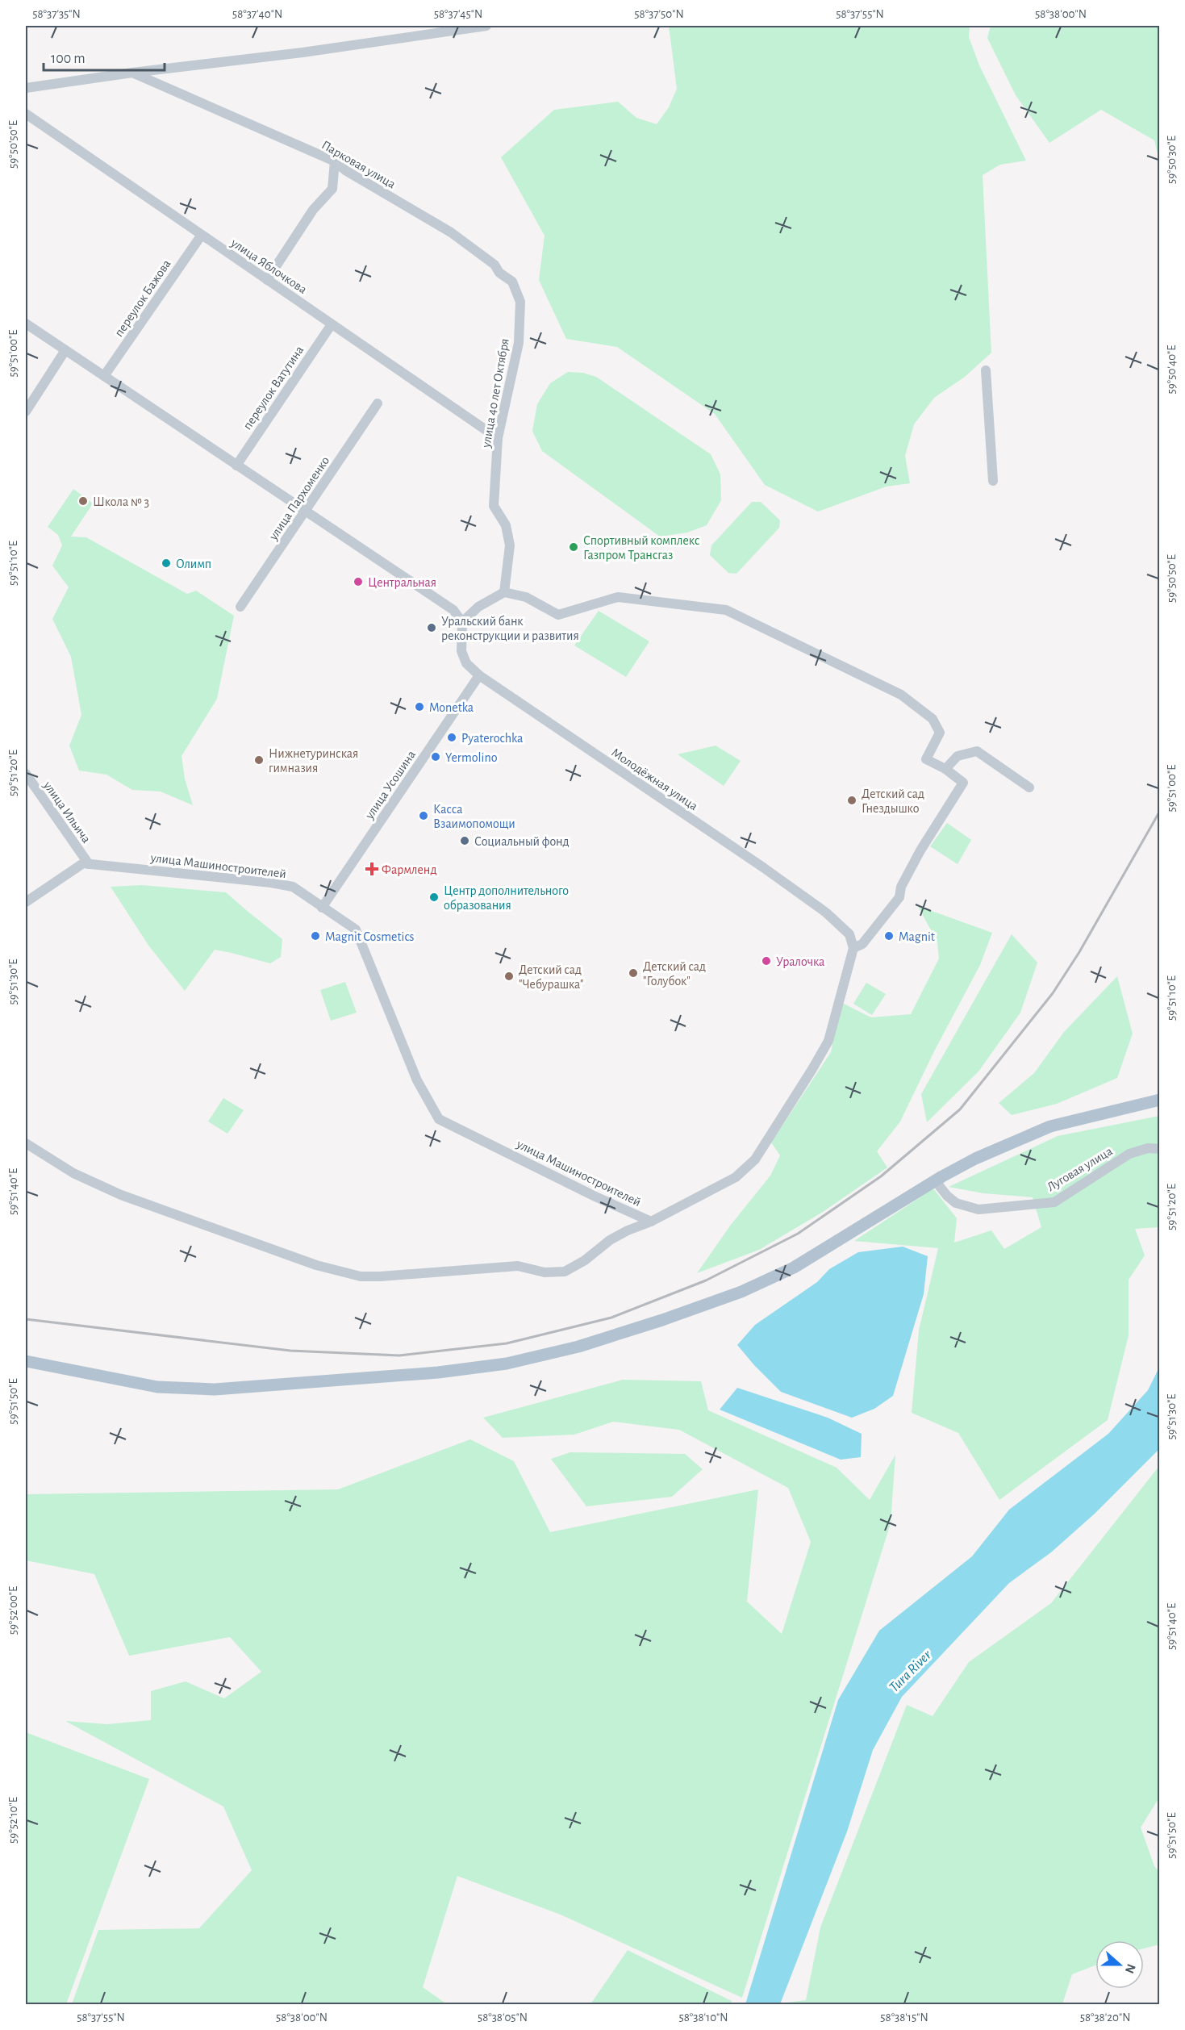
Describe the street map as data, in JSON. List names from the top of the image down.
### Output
{
  "streets": {
    "street": [
      "Парковая улица",
      "улица Яблочкова",
      "переулок Бажова",
      "переулок Ватутина",
      "улица 40 лет Октября",
      "улица Пархоменко",
      "Молодёжная улица",
      "улица Усошина",
      "улица Ильича",
      "улица Машиностроителей",
      "Луговая улица"
    ]
  },
  "crossings": [
    ["Парковая улица", "улица 40 лет Октября"],
    ["улица Яблочкова", "переулок Бажова"],
    ["улица Яблочкова", "переулок Ватутина"],
    ["улица Яблочкова", "улица 40 лет Октября"],
    ["Молодёжная улица", "улица Усошина"],
    ["Молодёжная улица", "улица Машиностроителей"],
    ["улица Усошина", "улица Машиностроителей"],
    ["улица Ильича", "улица Машиностроителей"]
  ],
  "water": ["Tura River"],
  "places": {
    "other": [
      "Школа № 3",
      "Спортивный комплекс Газпром Трансгаз",
      "Олимп",
      "Центральная",
      "Уральский банк реконструкции и развития",
      "Monetka",
      "Pyaterochka",
      "Yermolino",
      "Нижнетуринская гимназия",
      "Детский сад Гнездышко",
      "Касса Взаимопомощи",
      "Социальный фонд",
      "Центр дополнительного образования",
      "Magnit Cosmetics",
      "Magnit",
      "Уралочка",
      "Детский сад \"Голубок\"",
      "Детский сад \"Чебурашка\""
    ],
    "health": ["Фармленд"]
  },
  "scale_bar": "100 m",
  "north": "right",
  "coordinates": [
    "58°37'35\"N",
    "58°37'40\"N",
    "58°37'45\"N",
    "58°37'50\"N",
    "58°37'55\"N",
    "58°38'00\"N",
    "59°50'50\"E",
    "59°50'30\"E",
    "59°51'00\"E",
    "59°50'40\"E",
    "59°51'10\"E",
    "59°51'20\"E",
    "59°51'30\"E",
    "59°51'40\"E",
    "59°51'50\"E",
    "59°52'00\"E",
    "59°52'10\"E",
    "58°38'05\"N",
    "58°38'10\"N",
    "58°38'15\"N",
    "58°38'20\"N"
  ]
}
